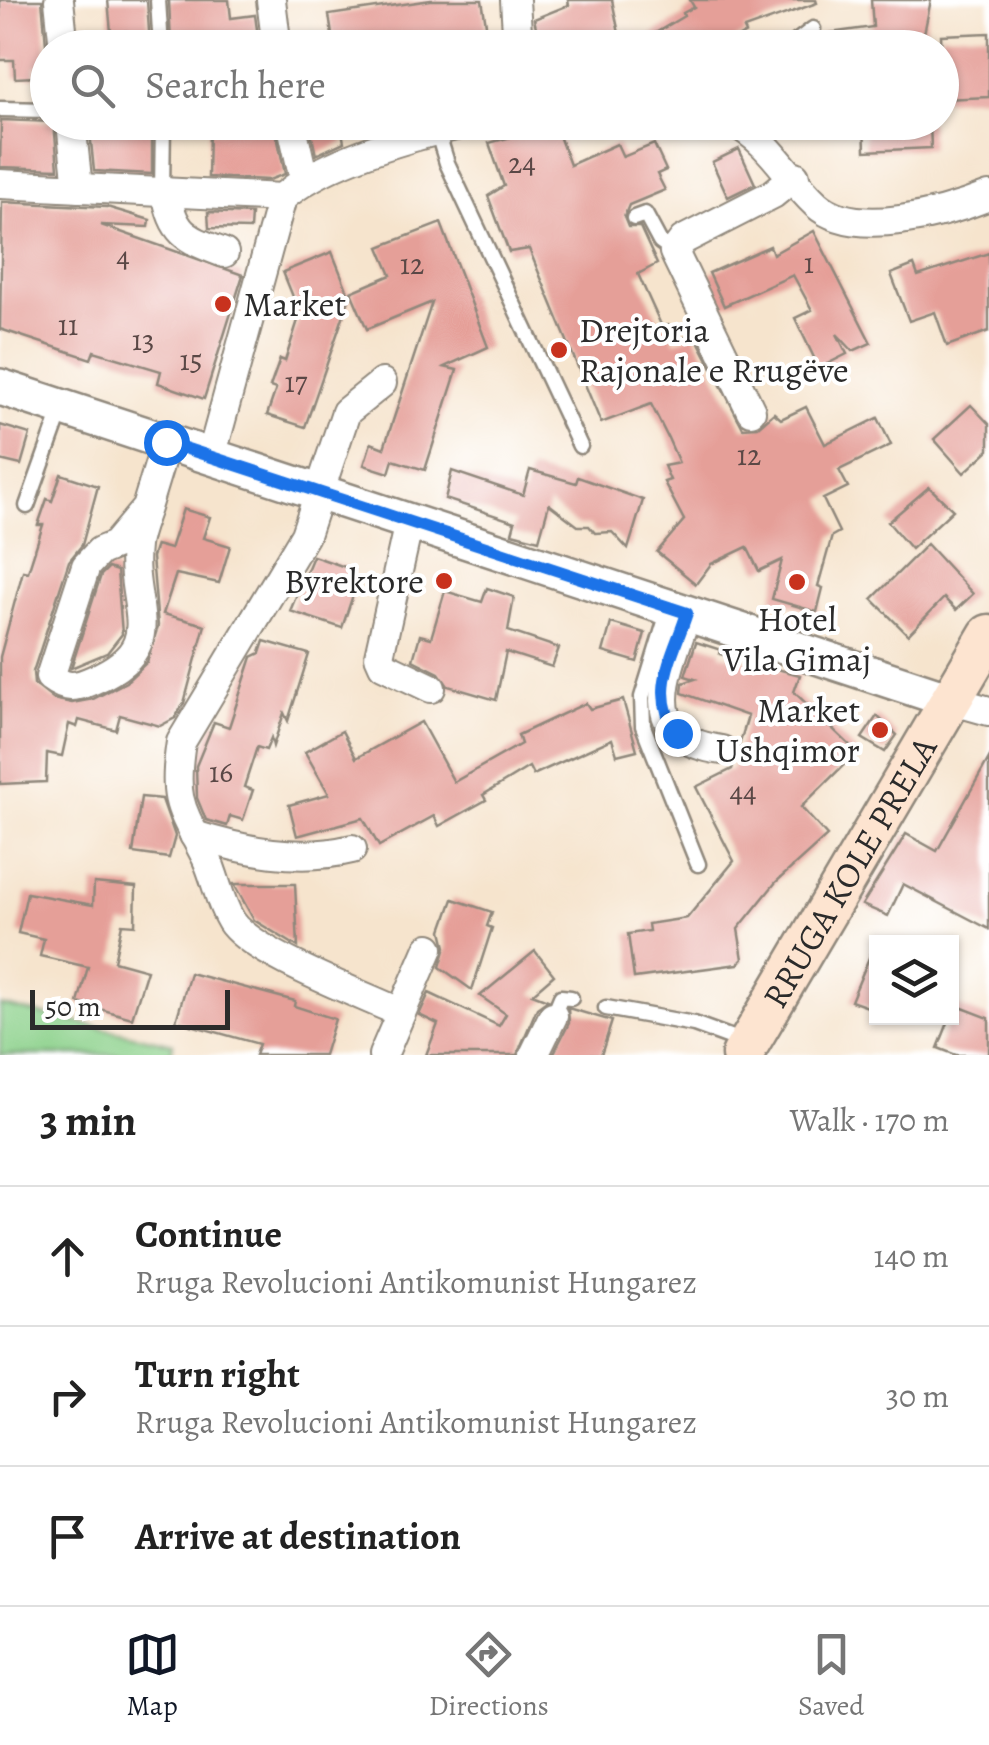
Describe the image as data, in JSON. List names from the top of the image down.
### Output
{
  "streets": {
    "main road": ["RRUGA KOLE PRELA"]
  },
  "places": [
    "Market",
    "Drejtoria Rajonale e Rrugëve",
    "Byrektore",
    "Hotel Vila Gimaj",
    "Market Ushqimor"
  ],
  "house_numbers": [
    "24",
    "4",
    "1",
    "12",
    "11",
    "13",
    "15",
    "17",
    "12",
    "16",
    "44"
  ],
  "scale_bar": "50 m",
  "page": {
    "search": "Search here",
    "scale": "50 m",
    "heading": ["3 min", "Walk · 170 m"],
    "list": [
      ["Continue", "Rruga Revolucioni Antikomunist Hungarez", "140 m"],
      ["Turn right", "Rruga Revolucioni Antikomunist Hungarez", "30 m"],
      "Arrive at destination"
    ],
    "nav": ["Map", "Directions", "Saved"]
  }
}
